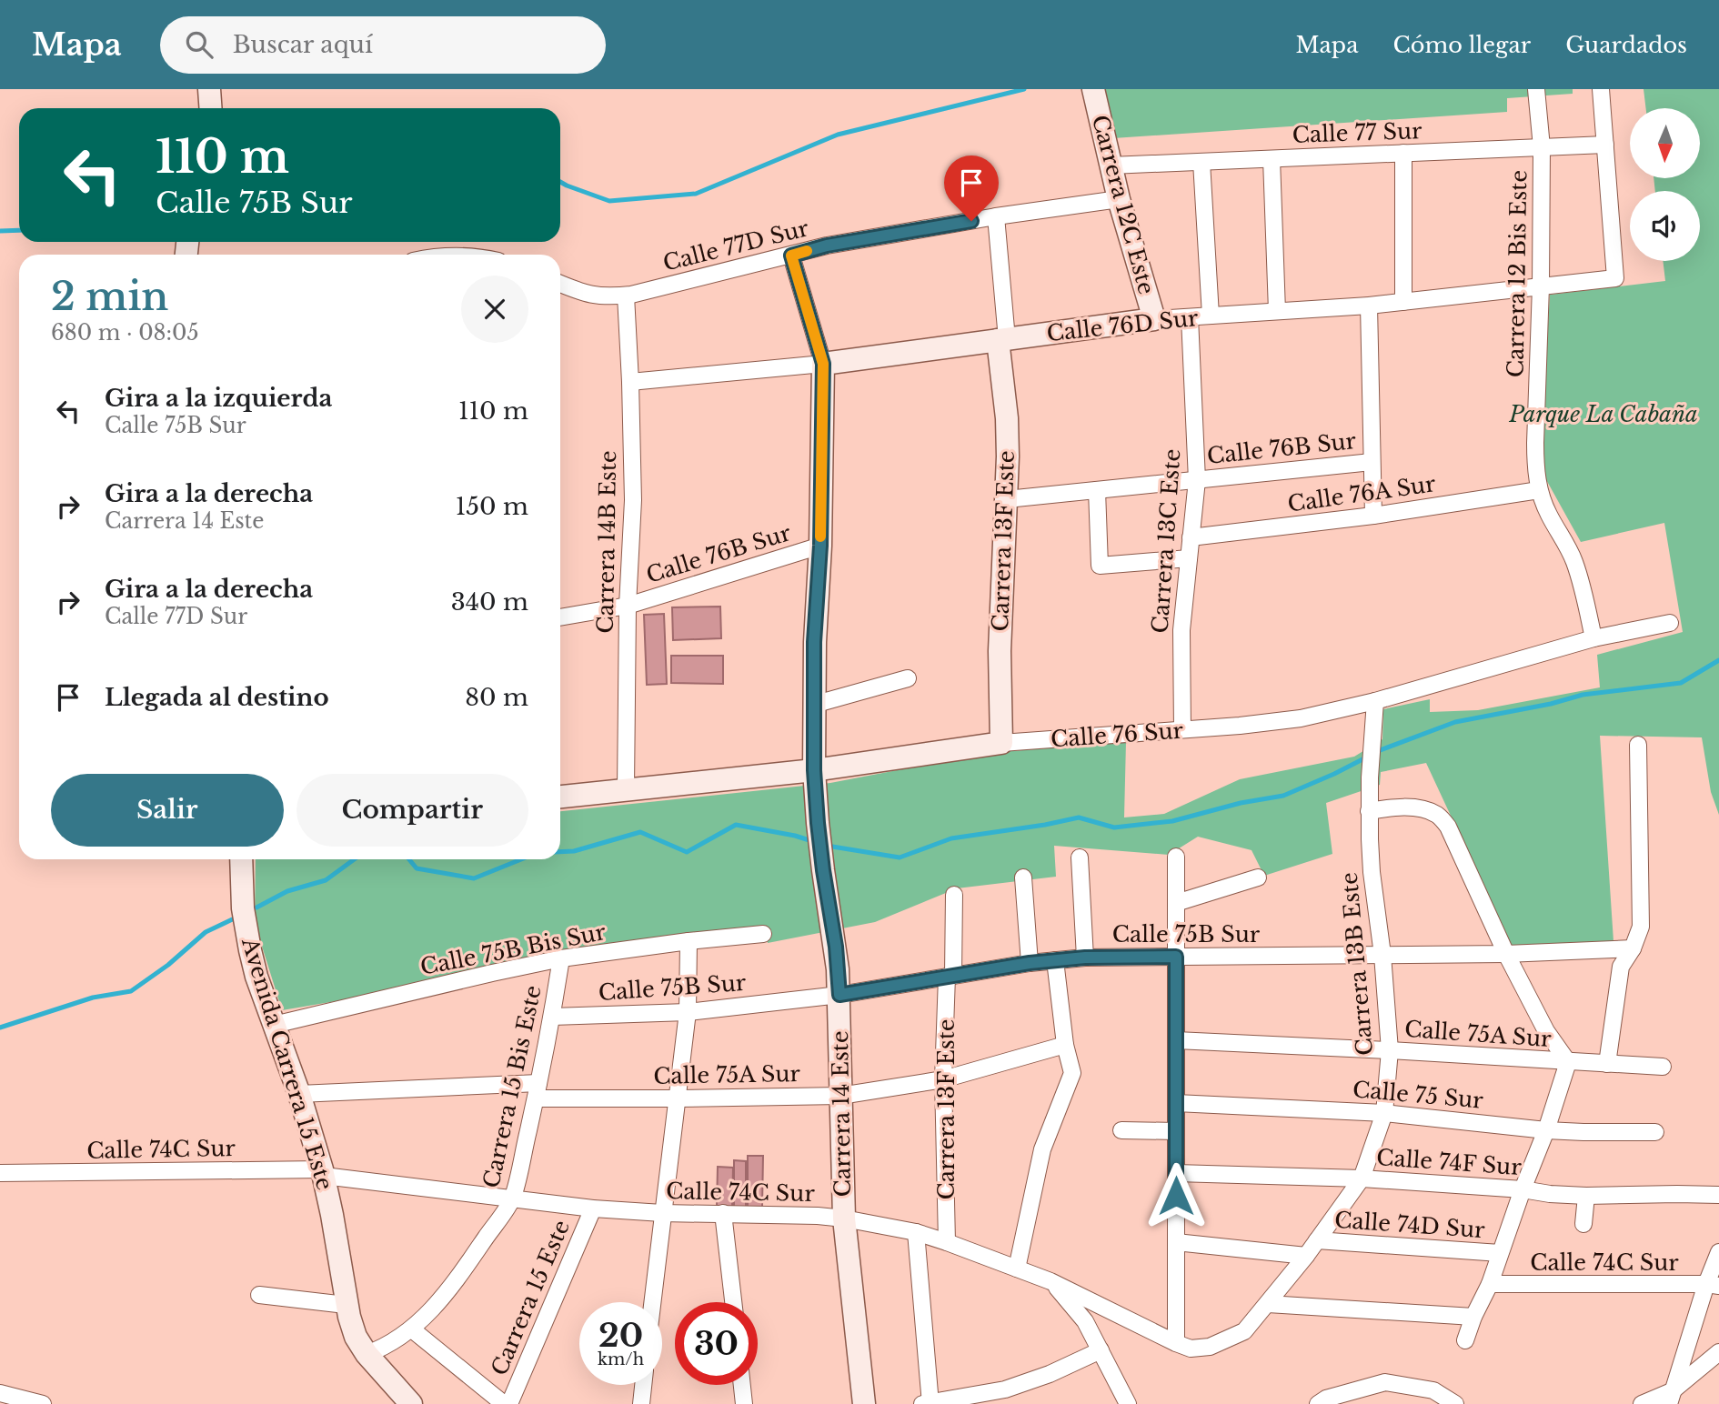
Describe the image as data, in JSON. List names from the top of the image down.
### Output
{
  "streets": {
    "street": [
      "Calle 77 Sur",
      "Carrera 12C Este",
      "Calle 77D Sur",
      "Carrera 12 Bis Este",
      "Calle 76D Sur",
      "Calle 76B Sur",
      "Calle 76A Sur",
      "Carrera 13F Este",
      "Carrera 13C Este",
      "Carrera 14B Este",
      "Calle 76 Sur",
      "Calle 75B Sur",
      "Calle 75B Bis Sur",
      "Carrera 13B Este",
      "Calle 75A Sur",
      "Avenida Carrera 15 Este",
      "Carrera 15 Bis Este",
      "Calle 75 Sur",
      "Carrera 14 Este",
      "Calle 74C Sur",
      "Calle 74F Sur",
      "Calle 74D Sur",
      "Carrera 15 Este"
    ]
  },
  "crossings": [
    ["Calle 77 Sur", "Carrera 12C Este"],
    ["Calle 77 Sur", "Carrera 12 Bis Este"],
    ["Calle 77 Sur", "Calle 76D Sur"],
    ["Carrera 12C Este", "Calle 77D Sur"],
    ["Carrera 12C Este", "Calle 76D Sur"],
    ["Calle 77D Sur", "Carrera 14B Este"],
    ["Calle 77D Sur", "Carrera 14 Este"],
    ["Carrera 12 Bis Este", "Calle 76D Sur"],
    ["Carrera 12 Bis Este", "Calle 76A Sur"],
    ["Carrera 12 Bis Este", "Calle 76 Sur"],
    ["Calle 76D Sur", "Carrera 13F Este"],
    ["Calle 76D Sur", "Carrera 13C Este"],
    ["Calle 76D Sur", "Carrera 14B Este"],
    ["Calle 76D Sur", "Carrera 14 Este"],
    ["Calle 76B Sur", "Carrera 13F Este"],
    ["Calle 76B Sur", "Carrera 13C Este"],
    ["Calle 76B Sur", "Carrera 14B Este"],
    ["Calle 76B Sur", "Carrera 14 Este"],
    ["Calle 76A Sur", "Carrera 13C Este"],
    ["Carrera 13F Este", "Calle 76 Sur"],
    ["Carrera 13F Este", "Calle 75B Sur"],
    ["Carrera 13F Este", "Calle 75A Sur"],
    ["Carrera 13F Este", "Calle 74C Sur"],
    ["Carrera 13C Este", "Calle 76 Sur"],
    ["Carrera 14B Este", "Calle 76 Sur"],
    ["Calle 76 Sur", "Carrera 13B Este"],
    ["Calle 76 Sur", "Carrera 14 Este"],
    ["Calle 75B Sur", "Carrera 13B Este"],
    ["Calle 75B Sur", "Carrera 15 Bis Este"],
    ["Calle 75B Sur", "Carrera 14 Este"],
    ["Calle 75B Bis Sur", "Avenida Carrera 15 Este"],
    ["Calle 75B Bis Sur", "Carrera 15 Bis Este"],
    ["Carrera 13B Este", "Calle 75A Sur"],
    ["Carrera 13B Este", "Calle 75 Sur"],
    ["Carrera 13B Este", "Calle 74C Sur"],
    ["Carrera 13B Este", "Calle 74F Sur"],
    ["Carrera 13B Este", "Calle 74D Sur"],
    ["Calle 75A Sur", "Avenida Carrera 15 Este"],
    ["Calle 75A Sur", "Carrera 15 Bis Este"],
    ["Calle 75A Sur", "Carrera 14 Este"],
    ["Avenida Carrera 15 Este", "Carrera 15 Bis Este"],
    ["Avenida Carrera 15 Este", "Calle 74C Sur"],
    ["Carrera 15 Bis Este", "Calle 74C Sur"],
    ["Carrera 14 Este", "Calle 74C Sur"],
    ["Calle 74C Sur", "Carrera 15 Este"]
  ],
  "parks": ["Parque La Cabaña"],
  "north": "bottom",
  "page": {
    "header": "Mapa",
    "search": "Buscar aquí",
    "nav": ["Mapa", "Cómo llegar", "Guardados"],
    "turn": ["110 m", "Calle 75B Sur"],
    "heading": ["2 min", "680 m · 08:05"],
    "list": [
      {
        "name": "Gira a la izquierda",
        "note": "Calle 75B Sur",
        "value": "110 m"
      },
      {
        "name": "Gira a la derecha",
        "note": "Carrera 14 Este",
        "value": "150 m"
      },
      {
        "name": "Gira a la derecha",
        "note": "Calle 77D Sur",
        "value": "340 m"
      },
      {
        "name": "Llegada al destino",
        "value": "80 m"
      }
    ],
    "buttons": ["Salir", "Compartir"],
    "speed": "20 km/h",
    "limit": "30"
  }
}
